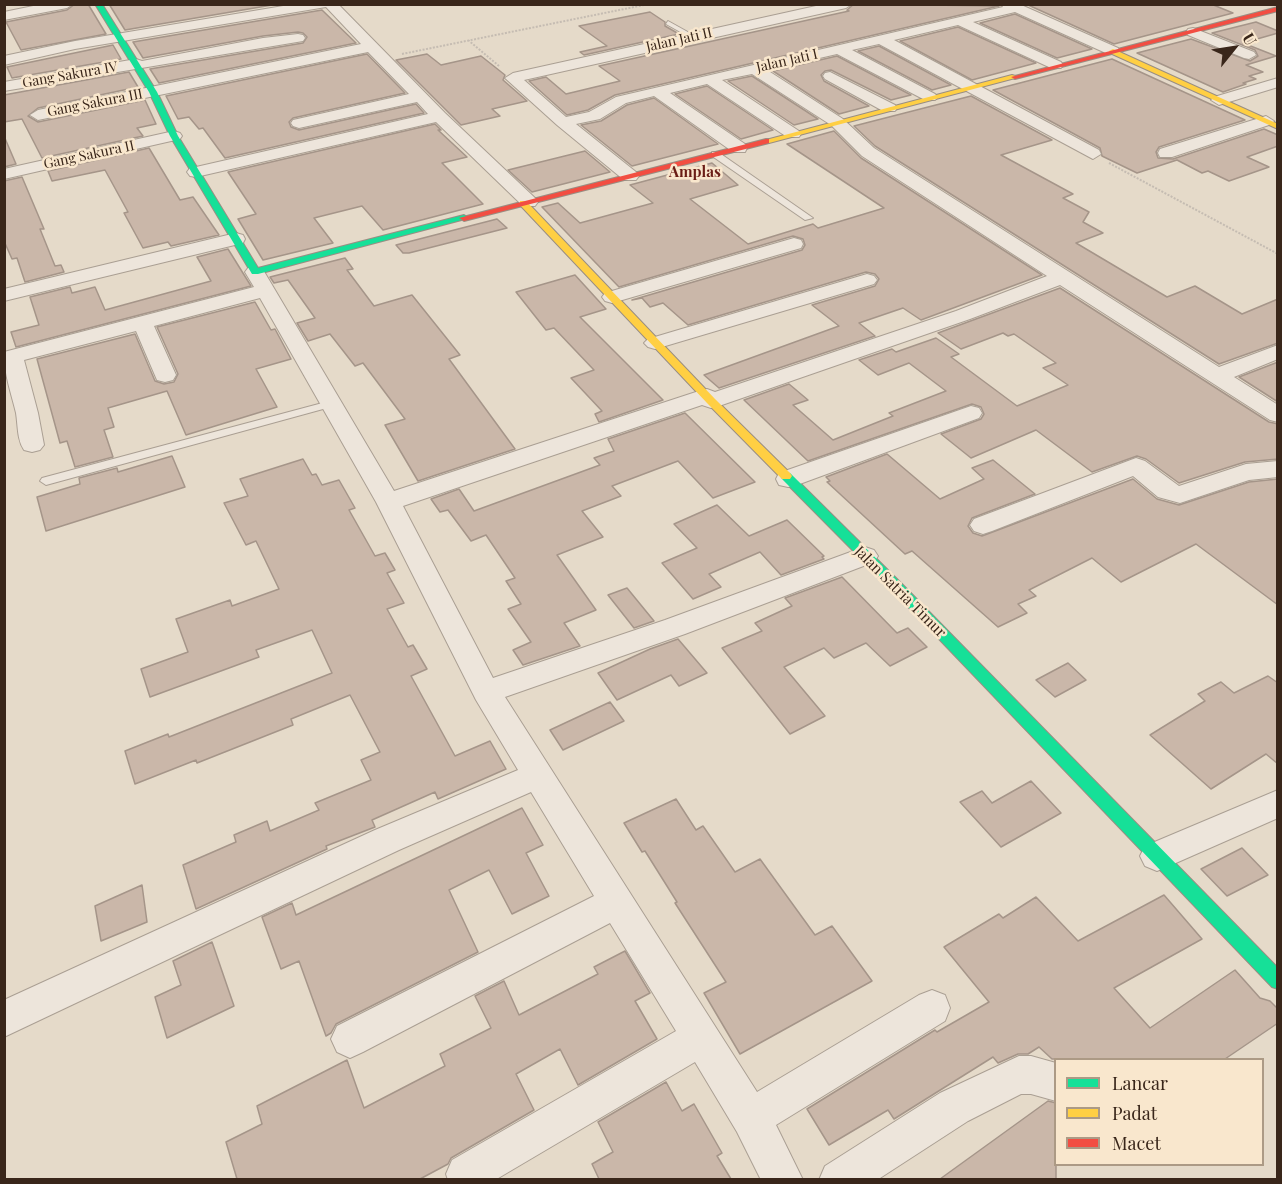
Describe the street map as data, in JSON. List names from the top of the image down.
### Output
{
  "streets": {
    "street": [
      "Jalan Jati II",
      "Jalan Jati I",
      "Gang Sakura IV",
      "Gang Sakura III",
      "Gang Sakura II",
      "Jalan Satria Timur"
    ]
  },
  "districts": ["Amplas"],
  "legend": ["Lancar", "Padat", "Macet"],
  "north": "top right"
}
